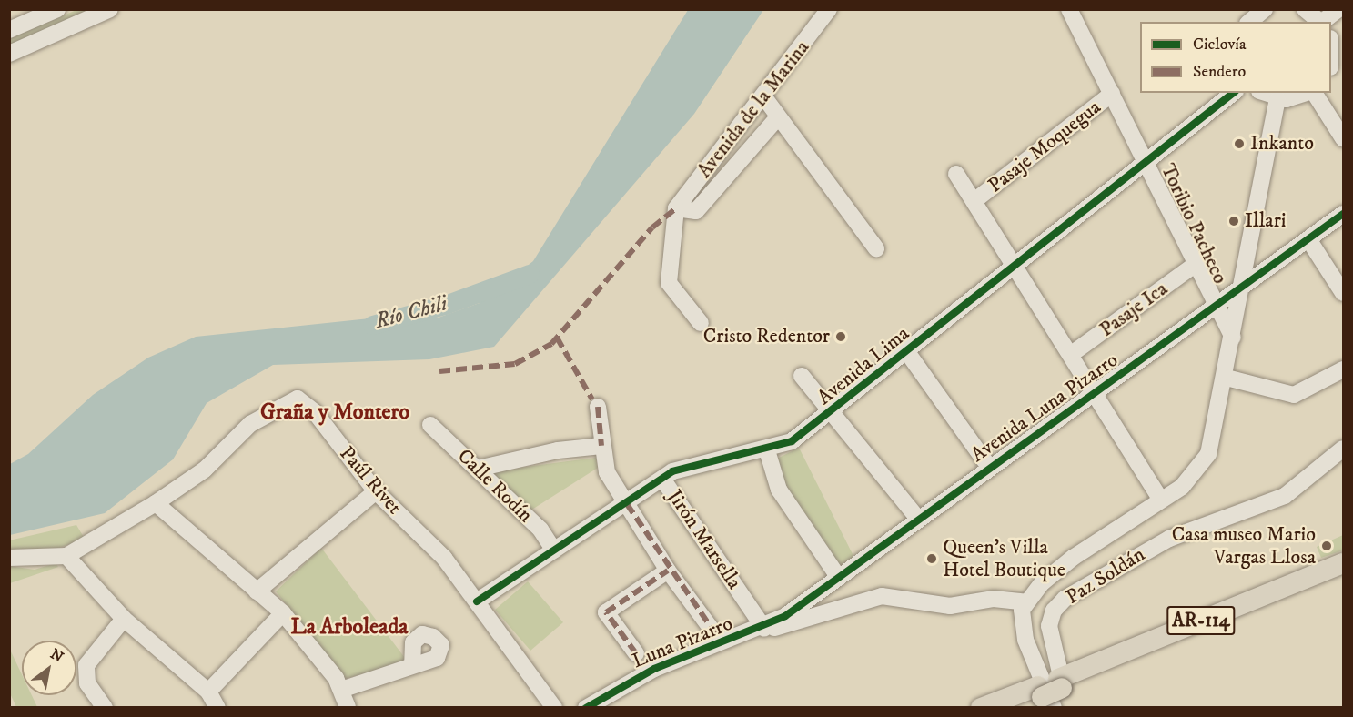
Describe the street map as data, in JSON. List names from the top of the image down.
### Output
{
  "streets": {
    "main road": ["AR-114"],
    "street": [
      "Avenida de la Marina",
      "Pasaje Moquegua",
      "Toribio Pacheco",
      "Pasaje Ica",
      "Avenida Lima",
      "Avenida Luna Pizarro",
      "Paúl Rivet",
      "Calle Rodín",
      "Jirón Marsella",
      "Paz Soldán",
      "Luna Pizarro"
    ]
  },
  "crossings": [
    ["Pasaje Moquegua", "Toribio Pacheco"],
    ["Toribio Pacheco", "Pasaje Ica"],
    ["Toribio Pacheco", "Avenida Lima"],
    ["Toribio Pacheco", "Avenida Luna Pizarro"],
    ["Avenida Lima", "Paúl Rivet"],
    ["Avenida Lima", "Calle Rodín"],
    ["Avenida Lima", "Jirón Marsella"],
    ["Avenida Luna Pizarro", "Jirón Marsella"],
    ["Avenida Luna Pizarro", "Luna Pizarro"],
    ["Jirón Marsella", "Luna Pizarro"],
    ["Paz Soldán", "AR-114"]
  ],
  "districts": ["Graña y Montero", "La Arboleada"],
  "water": ["Río Chili"],
  "places": [
    "Inkanto",
    "Illari",
    "Cristo Redentor",
    "Casa museo Mario Vargas Llosa",
    "Queen's Villa Hotel Boutique"
  ],
  "legend": ["Ciclovía", "Sendero"],
  "north": "top right"
}
